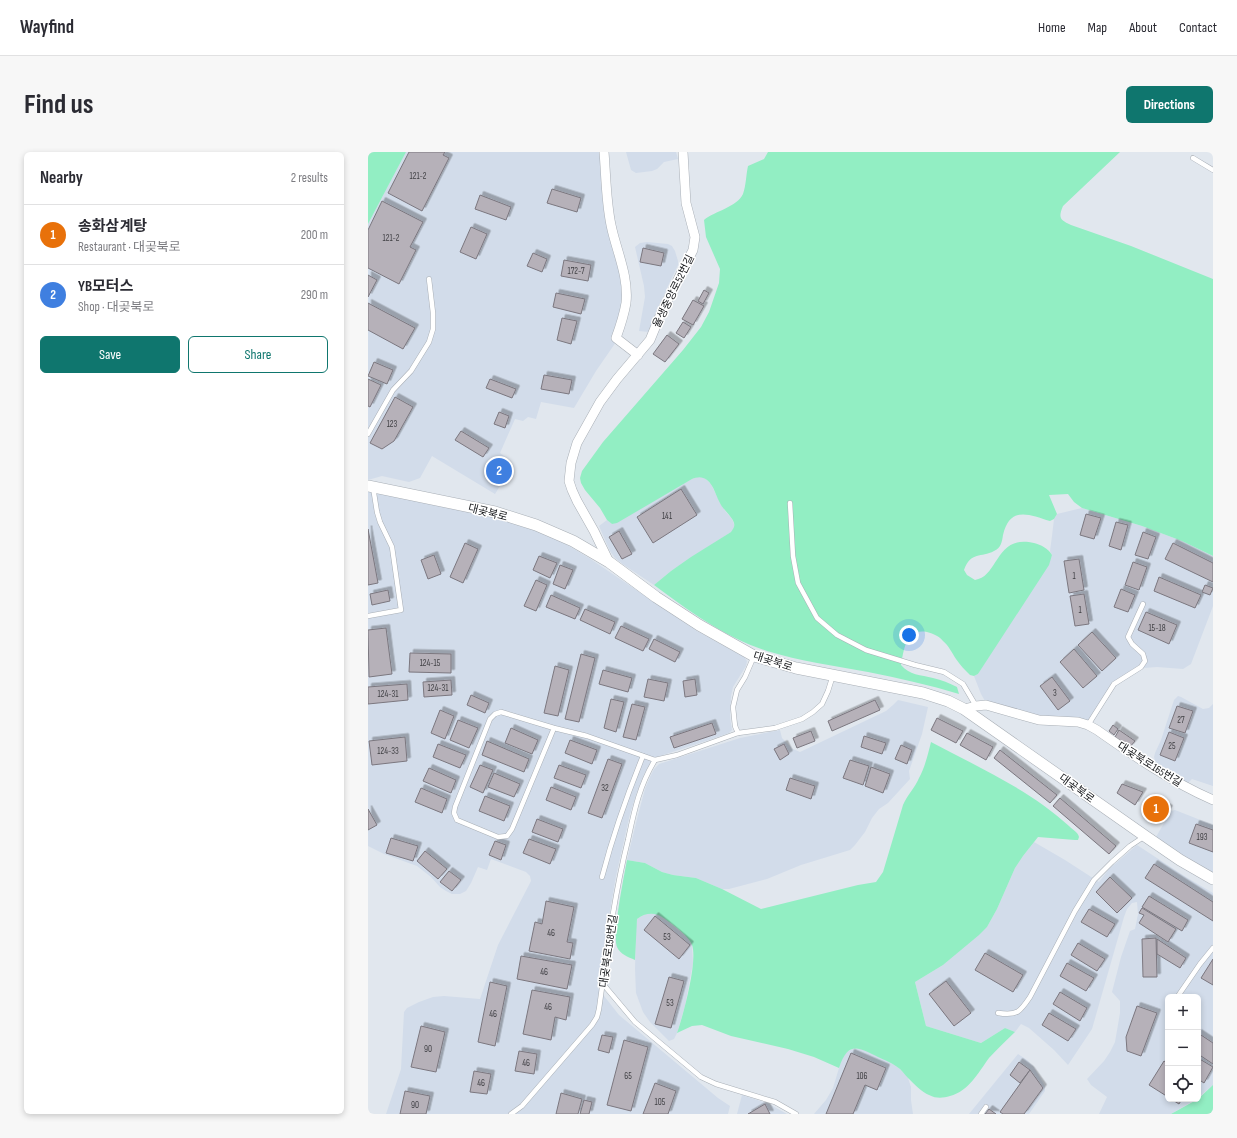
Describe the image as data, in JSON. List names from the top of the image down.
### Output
{
  "streets": {
    "street": ["율생중앙로52번길", "대곶북로", "대곶북로165번길"],
    "lane": ["대곶북로158번길"]
  },
  "crossings": [
    ["율생중앙로52번길", "대곶북로"],
    ["대곶북로", "대곶북로165번길"]
  ],
  "house_numbers": [
    "121-2",
    "121-2",
    "172-7",
    "123",
    "141",
    "1",
    "1",
    "15-18",
    "124-15",
    "124-31",
    "3",
    "124-31",
    "27",
    "25",
    "124-33",
    "32",
    "193",
    "46",
    "53",
    "46",
    "53",
    "46",
    "46",
    "90",
    "46",
    "65",
    "106",
    "46",
    "105",
    "90"
  ],
  "page": {
    "header": "Wayfind",
    "nav": [
      "Home",
      "Map",
      "About",
      "Contact"
    ],
    "buttons": [
      "Directions",
      ["Save", "Share"]
    ],
    "title": "Find us",
    "heading": ["Nearby", "2 results"],
    "list": [
      {
        "mark": "1",
        "name": "송화삼계탕",
        "note": "Restaurant · 대곶북로",
        "value": "200 m"
      },
      {
        "mark": "2",
        "name": "YB모터스",
        "note": "Shop · 대곶북로",
        "value": "290 m"
      }
    ],
    "pins": ["2", "1"],
    "map_buttons": ["+", "−"]
  }
}
